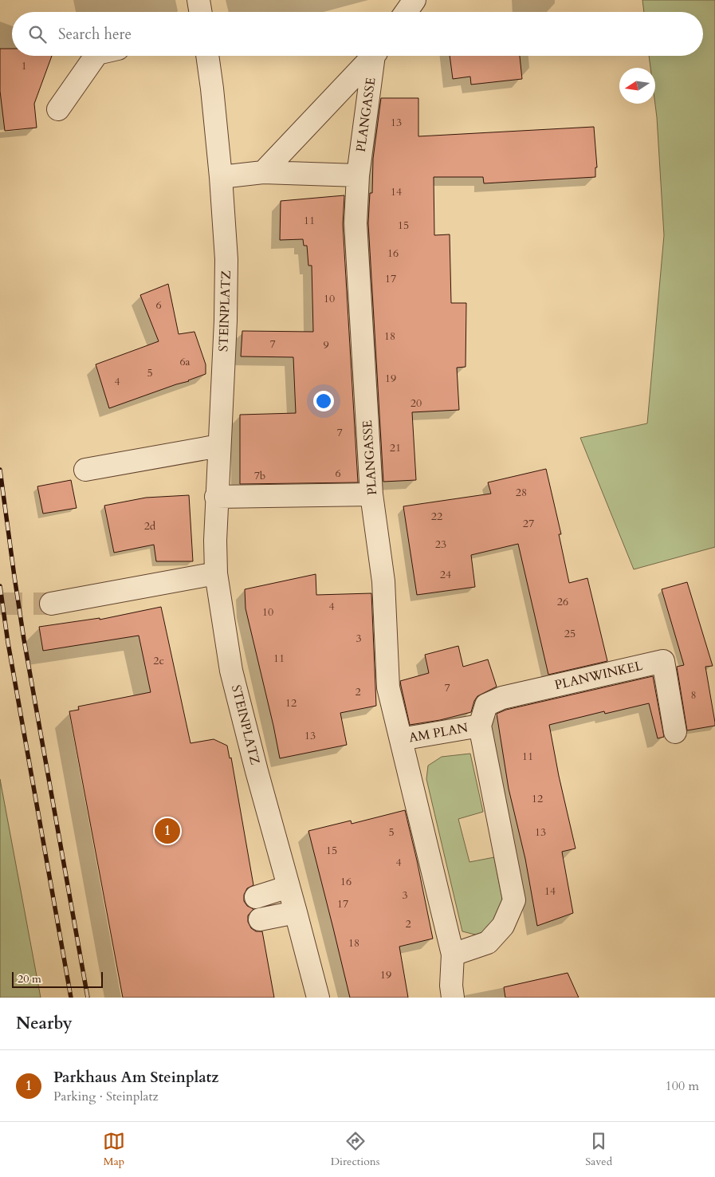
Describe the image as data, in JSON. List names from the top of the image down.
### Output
{
  "streets": {
    "street": [
      "PLANGASSE",
      "STEINPLATZ",
      "PLANWINKEL",
      "AM PLAN"
    ]
  },
  "crossings": [
    ["PLANGASSE", "AM PLAN"],
    ["PLANWINKEL", "AM PLAN"]
  ],
  "house_numbers": [
    "1",
    "13",
    "14",
    "11",
    "15",
    "16",
    "17",
    "10",
    "6",
    "18",
    "7",
    "9",
    "6a",
    "5",
    "19",
    "4",
    "20",
    "7",
    "21",
    "6",
    "7b",
    "28",
    "22",
    "27",
    "2d",
    "23",
    "24",
    "26",
    "4",
    "10",
    "25",
    "3",
    "11",
    "2c",
    "7",
    "2",
    "8",
    "12",
    "13",
    "11",
    "12",
    "5",
    "13",
    "15",
    "4",
    "16",
    "14",
    "3",
    "17",
    "2",
    "18",
    "19"
  ],
  "scale_bar": "20 m",
  "north": "left",
  "page": {
    "search": "Search here",
    "pins": "1",
    "scale": "20 m",
    "heading": "Nearby",
    "list": [
      {
        "mark": "1",
        "name": "Parkhaus Am Steinplatz",
        "note": "Parking · Steinplatz",
        "value": "100 m"
      }
    ],
    "nav": ["Map", "Directions", "Saved"]
  }
}
